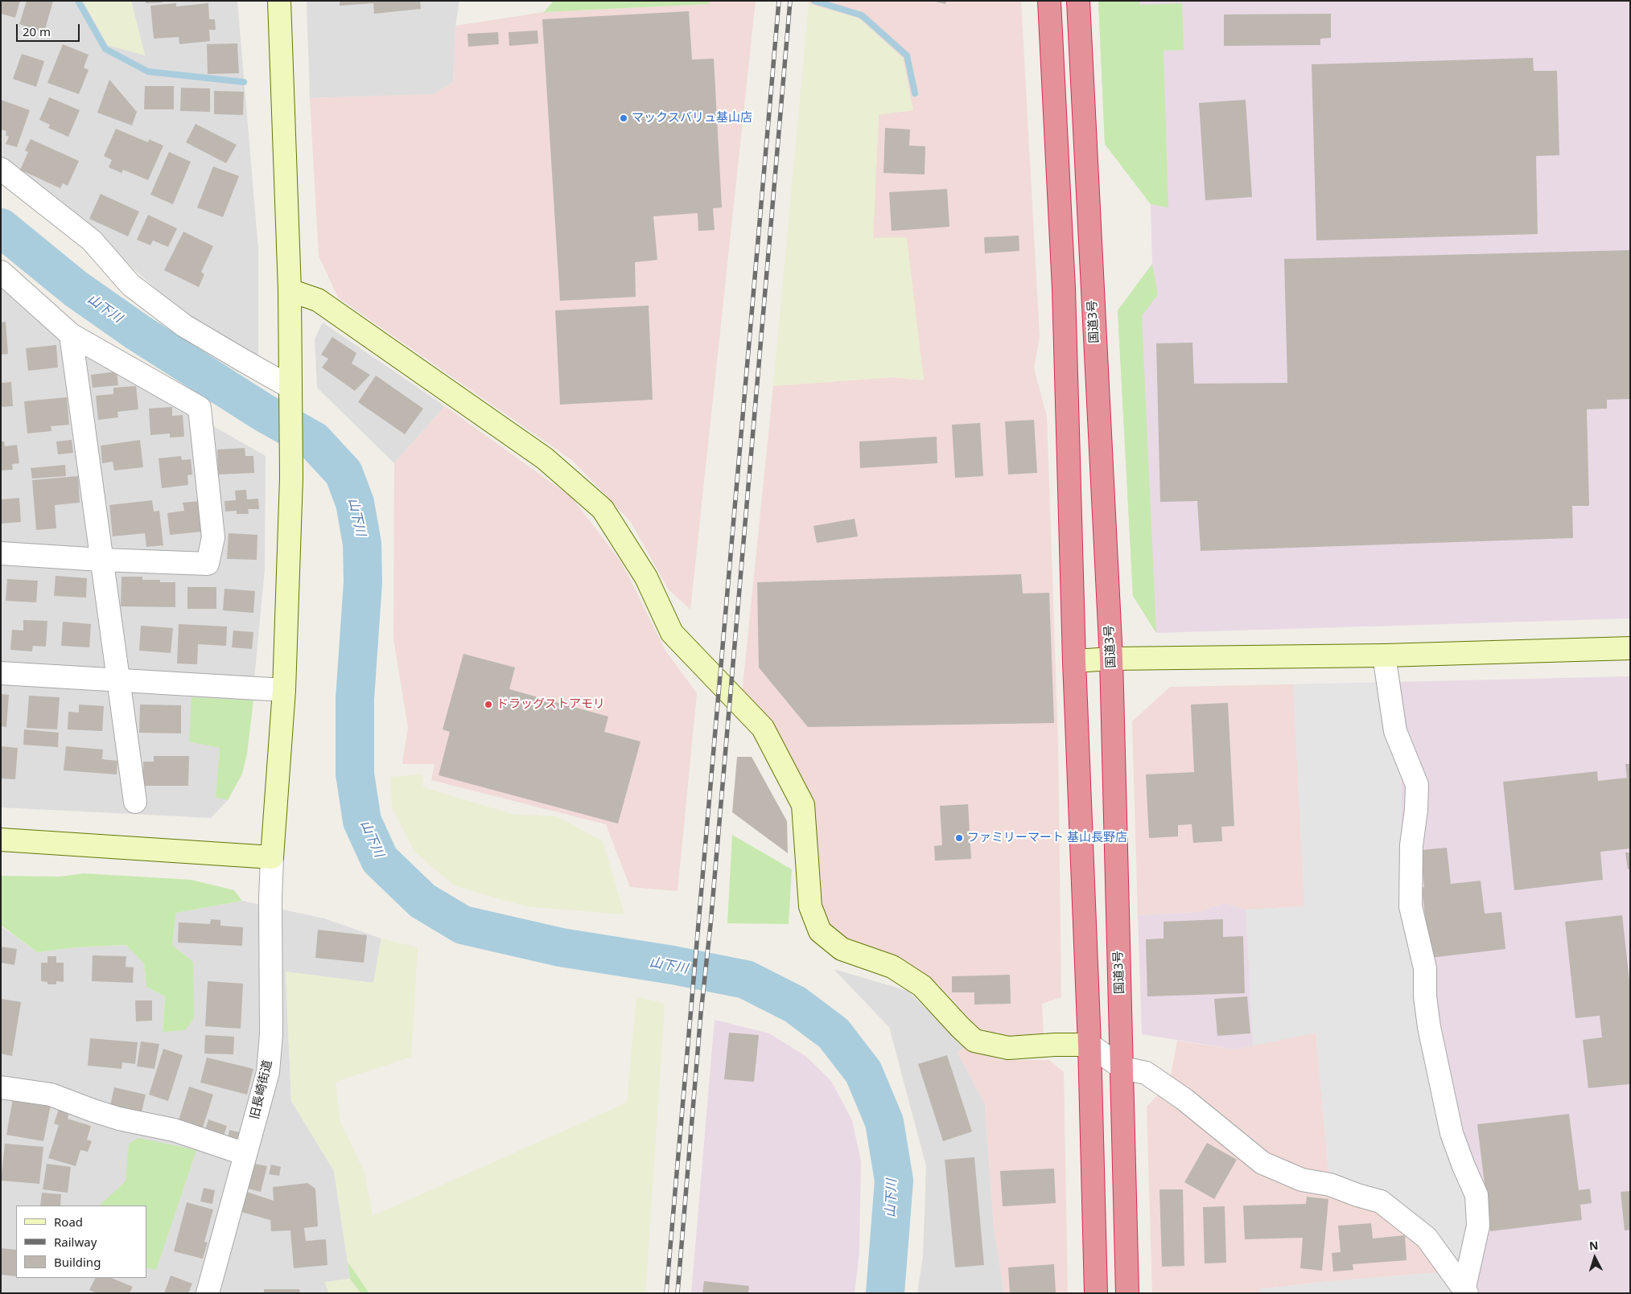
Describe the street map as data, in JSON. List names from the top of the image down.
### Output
{
  "streets": {
    "highway": ["国道3号"],
    "street": ["旧長崎街道"]
  },
  "water": ["山下川"],
  "places": ["マックスバリュ基山店", "ドラッグストアモリ", "ファミリーマート 基山長野店"],
  "legend": ["Road", "Railway", "Building"],
  "scale_bar": "20 m",
  "north": "top"
}
